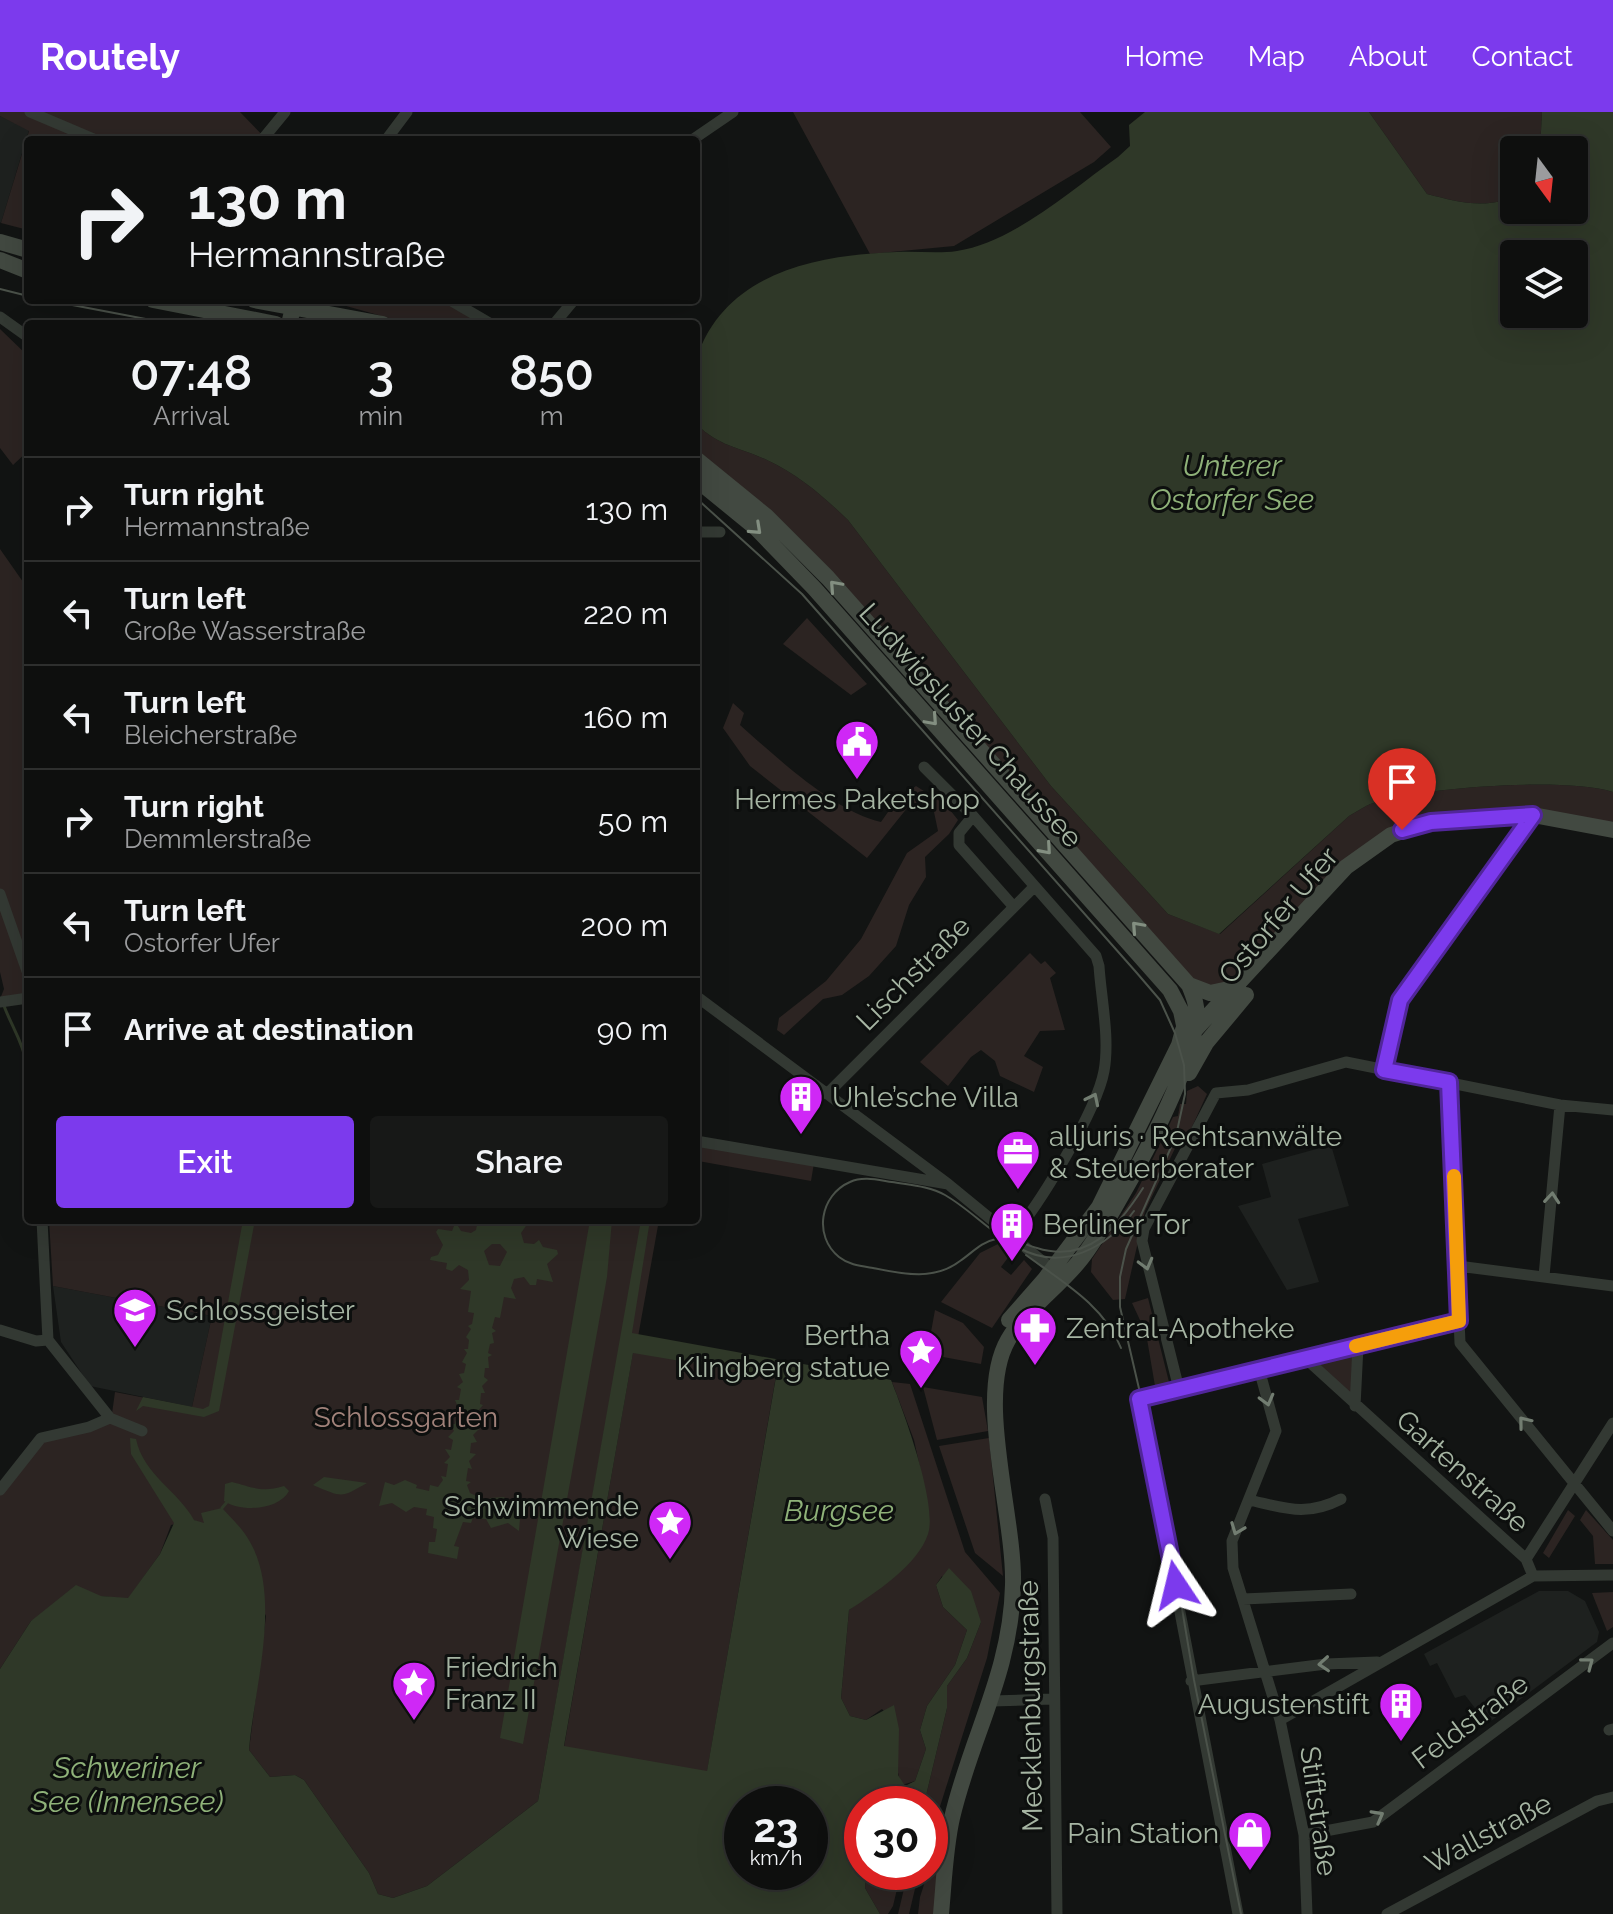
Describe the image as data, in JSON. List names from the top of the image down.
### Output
{
  "streets": {
    "street": [
      "Ludwigsluster Chaussee",
      "Ostorfer Ufer",
      "Lischstraße",
      "Gartenstraße",
      "Mecklenburgstraße",
      "Feldstraße",
      "Stiftstraße",
      "Wallstraße"
    ]
  },
  "crossings": [
    ["Ludwigsluster Chaussee", "Ostorfer Ufer"],
    ["Feldstraße", "Stiftstraße"]
  ],
  "one_way": ["Feldstraße", "Stiftstraße"],
  "water": ["Unterer Ostorfer See", "Burgsee", "Schweriner See (Innensee)"],
  "parks": ["Schlossgarten"],
  "places": {
    "public building": ["Hermes Paketshop"],
    "building": ["Uhle’sche Villa", "Berliner Tor", "Augustenstift"],
    "office": ["alljuris · Rechtsanwälte & Steuerberater"],
    "school or university": ["Schlossgeister"],
    "pharmacy": ["Zentral-Apotheke"],
    "place": ["Bertha Klingberg statue", "Schwimmende Wiese", "Friedrich Franz II"],
    "shop": ["Pain Station"]
  },
  "north": "bottom",
  "page": {
    "header": "Routely",
    "nav": [
      "Home",
      "Map",
      "About",
      "Contact"
    ],
    "turn": ["130 m", "Hermannstraße"],
    "eta": [
      "07:48",
      "Arrival",
      "3",
      "min",
      "850",
      "m"
    ],
    "list": [
      {
        "name": "Turn right",
        "note": "Hermannstraße",
        "value": "130 m"
      },
      {
        "name": "Turn left",
        "note": "Große Wasserstraße",
        "value": "220 m"
      },
      {
        "name": "Turn left",
        "note": "Bleicherstraße",
        "value": "160 m"
      },
      {
        "name": "Turn right",
        "note": "Demmlerstraße",
        "value": "50 m"
      },
      {
        "name": "Turn left",
        "note": "Ostorfer Ufer",
        "value": "200 m"
      },
      {
        "name": "Arrive at destination",
        "value": "90 m"
      }
    ],
    "buttons": ["Exit", "Share"],
    "speed": "23 km/h",
    "limit": "30"
  }
}
